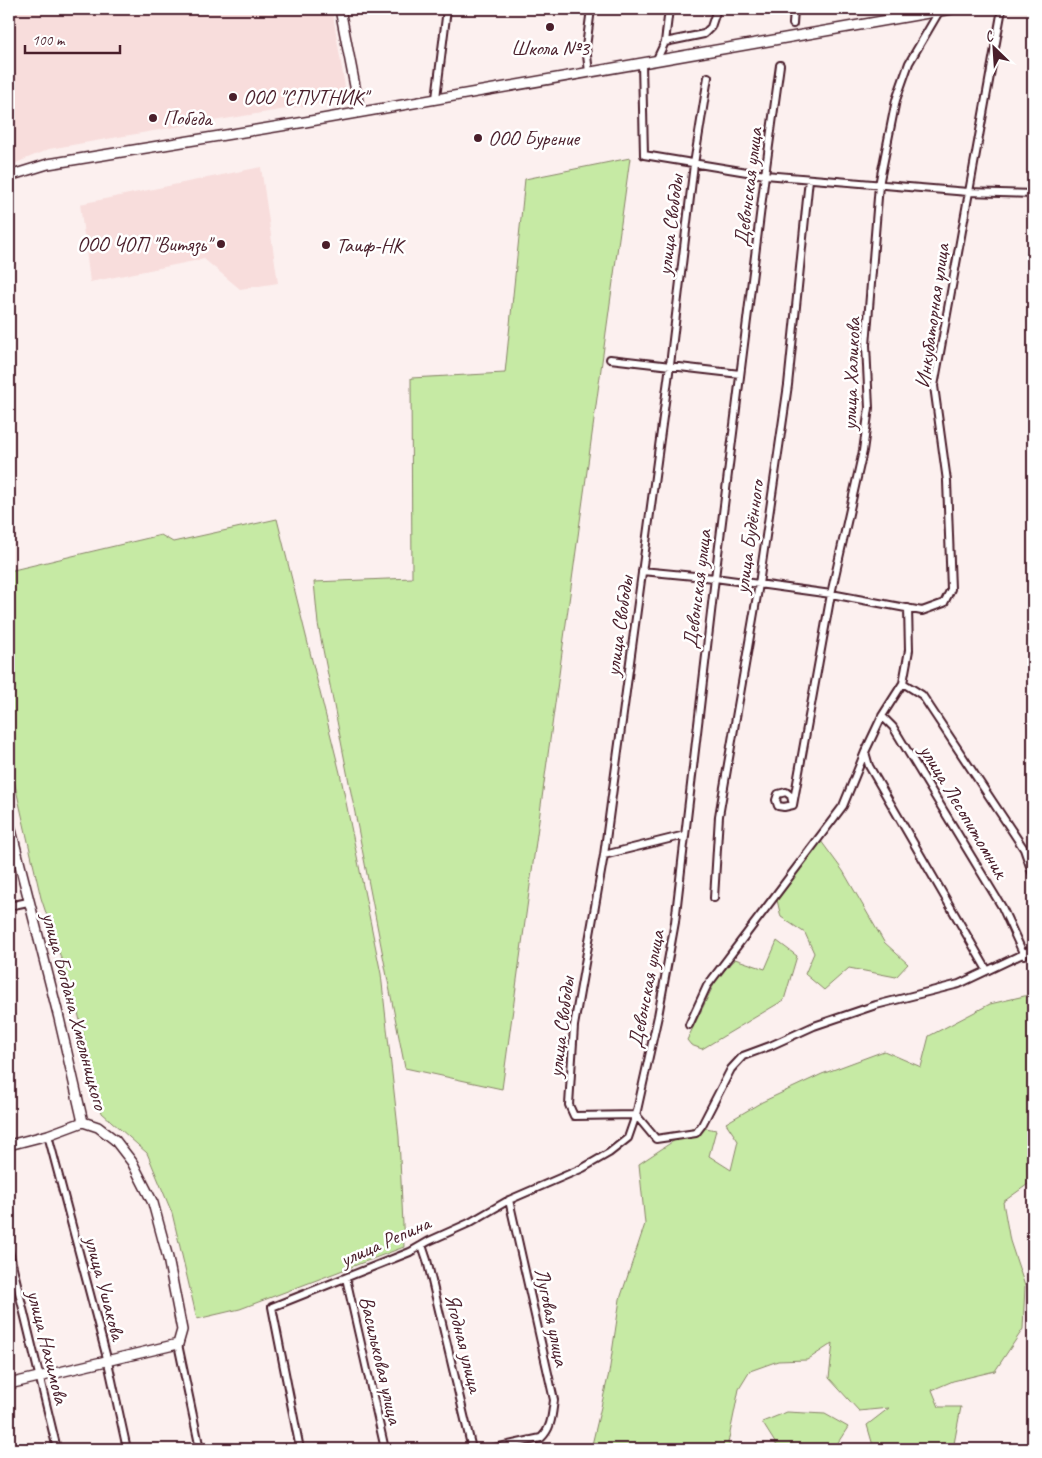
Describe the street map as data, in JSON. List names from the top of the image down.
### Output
{
  "streets": {
    "main road": ["улица Богдана Хмельницкого"],
    "street": [
      "Девонская улица",
      "улица Свободы",
      "Инкубаторная улица",
      "улица Халикова",
      "улица Будённого",
      "улица Лесопитомник",
      "улица Репина",
      "улица Ушакова",
      "Луговая улица",
      "Ягодная улица",
      "улица Нахимова",
      "Васильковая улица"
    ]
  },
  "crossings": [
    ["Девонская улица", "улица Свободы"],
    ["Девонская улица", "Инкубаторная улица"],
    ["Девонская улица", "улица Репина"],
    ["Девонская улица", "Луговая улица"],
    ["улица Свободы", "Инкубаторная улица"],
    ["Инкубаторная улица", "улица Халикова"],
    ["Инкубаторная улица", "улица Будённого"],
    ["улица Репина", "Луговая улица"],
    ["улица Репина", "Ягодная улица"],
    ["улица Репина", "Васильковая улица"]
  ],
  "places": [
    "Школа №3",
    "ООО \"СПУТНИК\"",
    "Победа",
    "ООО Бурение",
    "ООО ЧОП \"Витязь\"",
    "Таиф-НК"
  ],
  "scale_bar": "100 m",
  "north": "top left"
}
